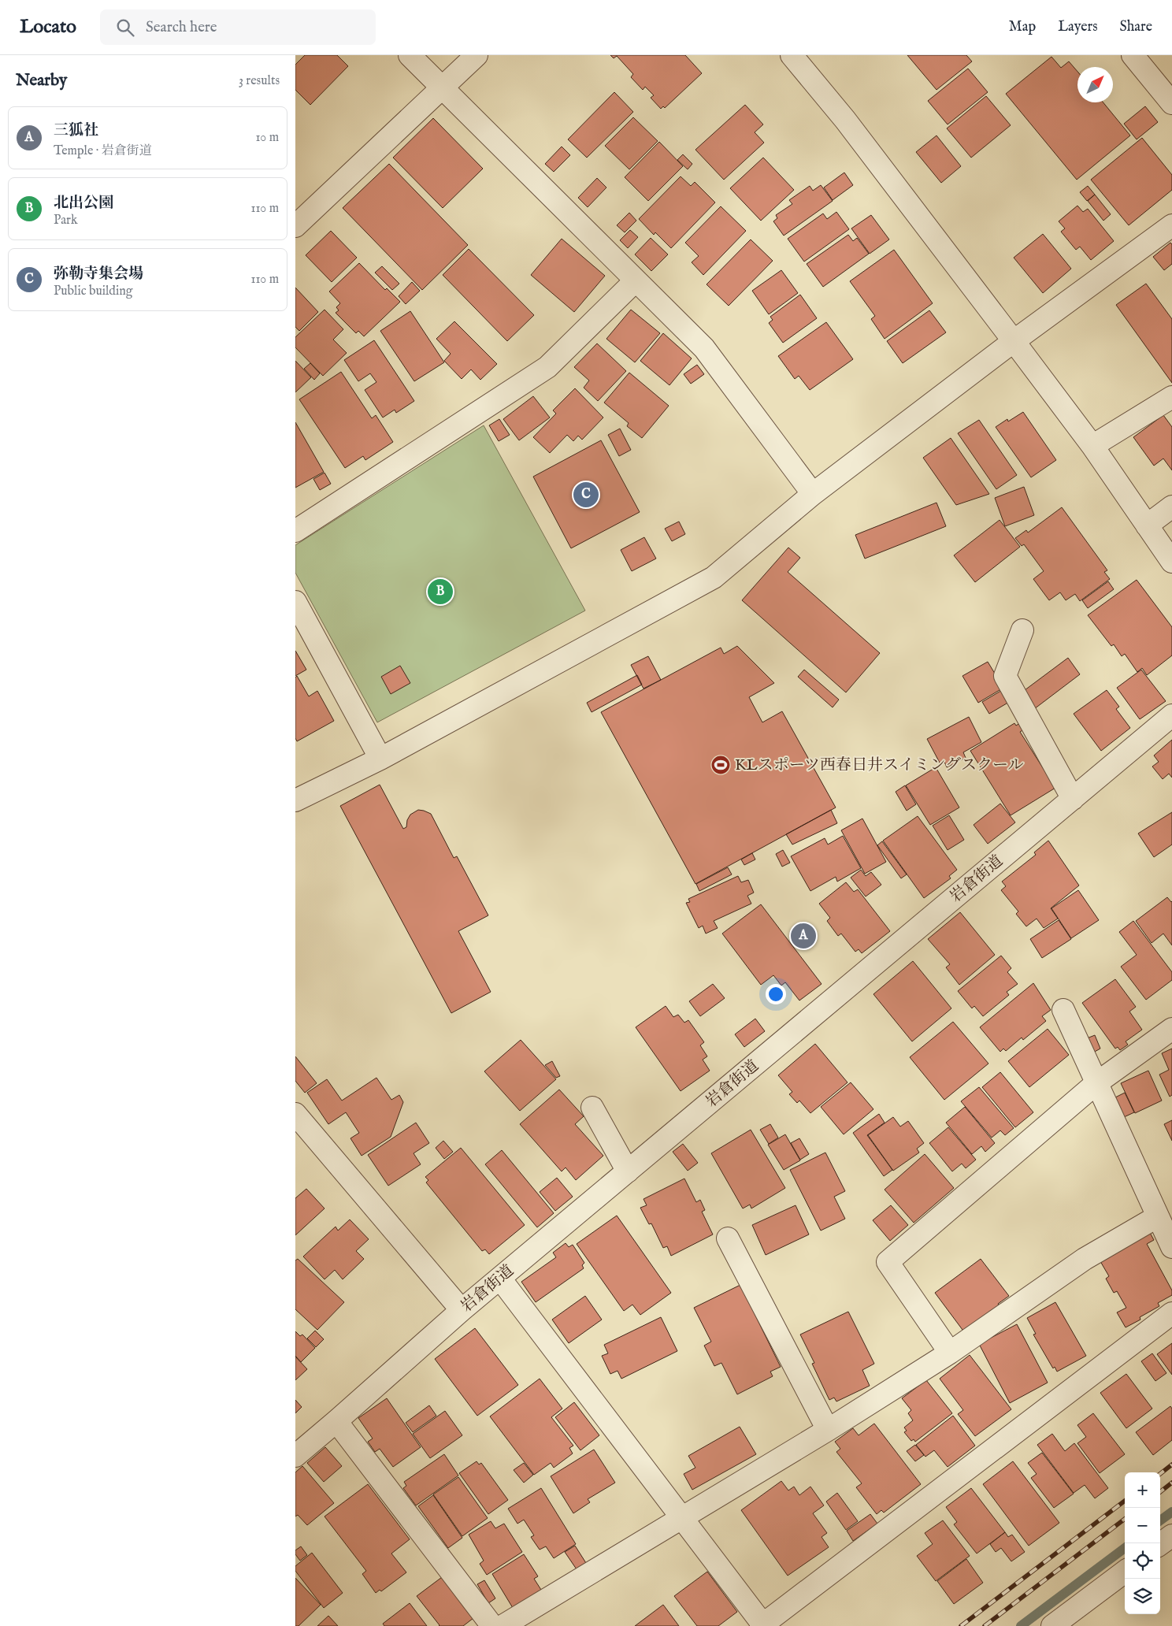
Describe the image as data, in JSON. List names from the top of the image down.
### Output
{
  "streets": {
    "street": ["岩倉街道"]
  },
  "places": {
    "sports": ["KLスポーツ西春日井スイミングスクール"]
  },
  "north": "top right",
  "page": {
    "header": "Locato",
    "search": "Search here",
    "nav": ["Map", "Layers", "Share"],
    "heading": ["Nearby", "3 results"],
    "list": [
      {
        "mark": "A",
        "name": "三狐社",
        "note": "Temple · 岩倉街道",
        "value": "10 m"
      },
      {
        "mark": "B",
        "name": "北出公園",
        "note": "Park",
        "value": "110 m"
      },
      {
        "mark": "C",
        "name": "弥勒寺集会場",
        "note": "Public building",
        "value": "110 m"
      }
    ],
    "pins": ["C", "B", "A"],
    "map_buttons": ["+", "−"]
  }
}
